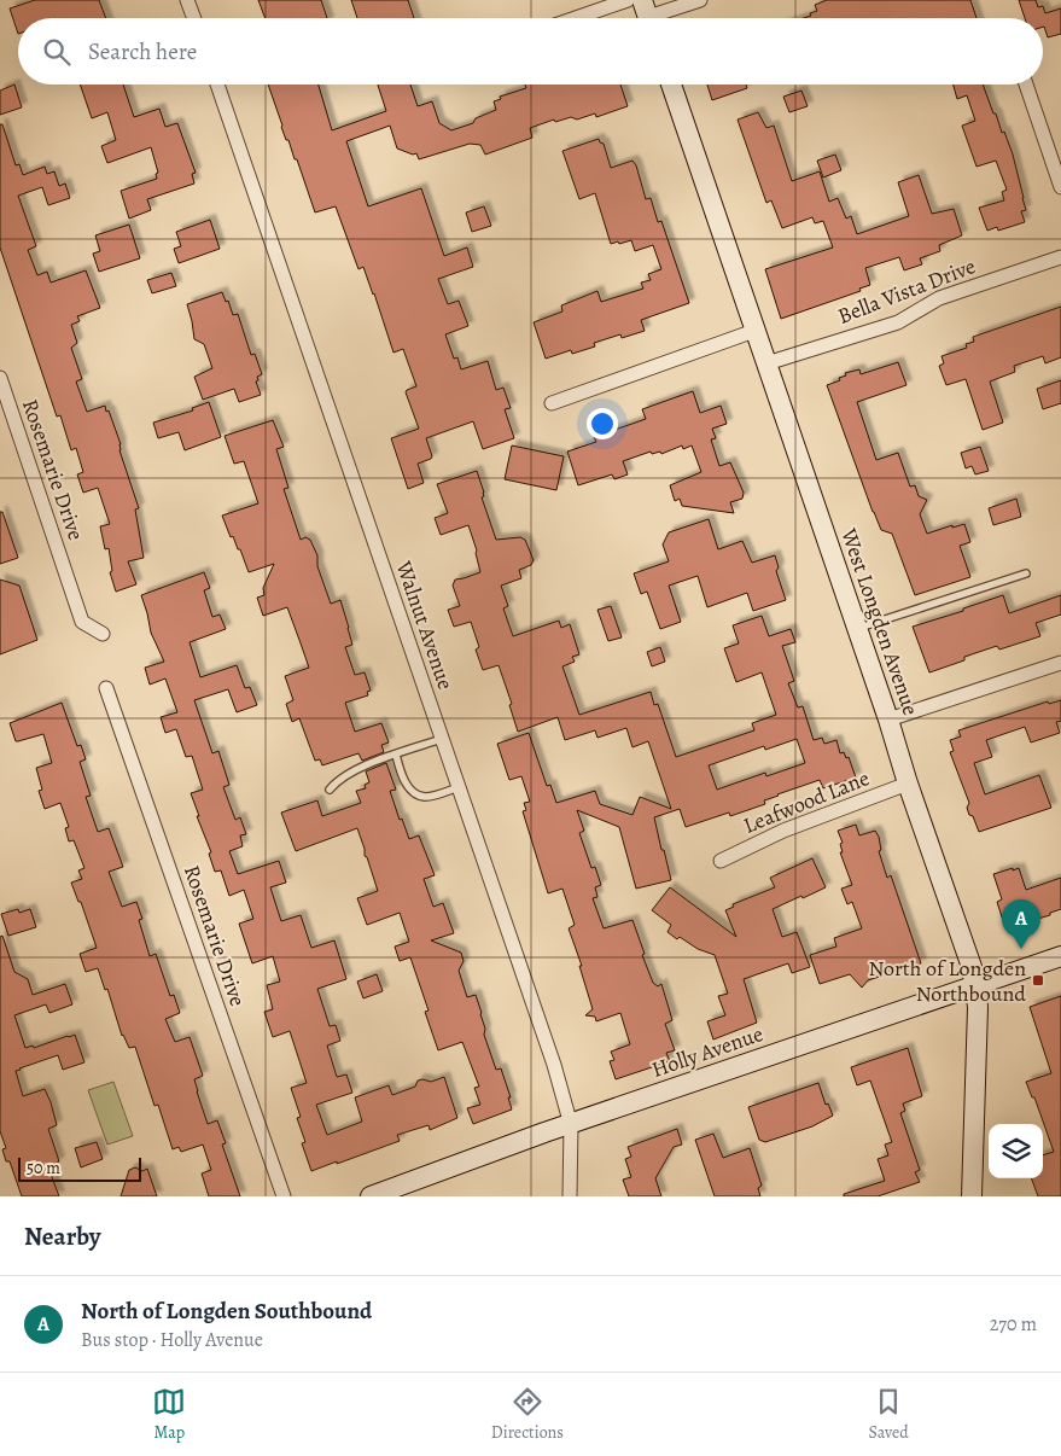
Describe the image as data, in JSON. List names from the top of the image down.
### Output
{
  "streets": {
    "street": [
      "Bella Vista Drive",
      "Rosemarie Drive",
      "West Longden Avenue",
      "Walnut Avenue",
      "Leafwood Lane",
      "Holly Avenue"
    ]
  },
  "crossings": [
    ["Bella Vista Drive", "West Longden Avenue"],
    ["West Longden Avenue", "Leafwood Lane"],
    ["West Longden Avenue", "Holly Avenue"],
    ["Walnut Avenue", "Holly Avenue"]
  ],
  "places": {
    "transit": ["North of Longden Northbound"]
  },
  "scale_bar": "50 m",
  "page": {
    "search": "Search here",
    "pins": "A",
    "scale": "50 m",
    "heading": "Nearby",
    "list": [
      {
        "mark": "A",
        "name": "North of Longden Southbound",
        "note": "Bus stop · Holly Avenue",
        "value": "270 m"
      }
    ],
    "nav": ["Map", "Directions", "Saved"]
  }
}
